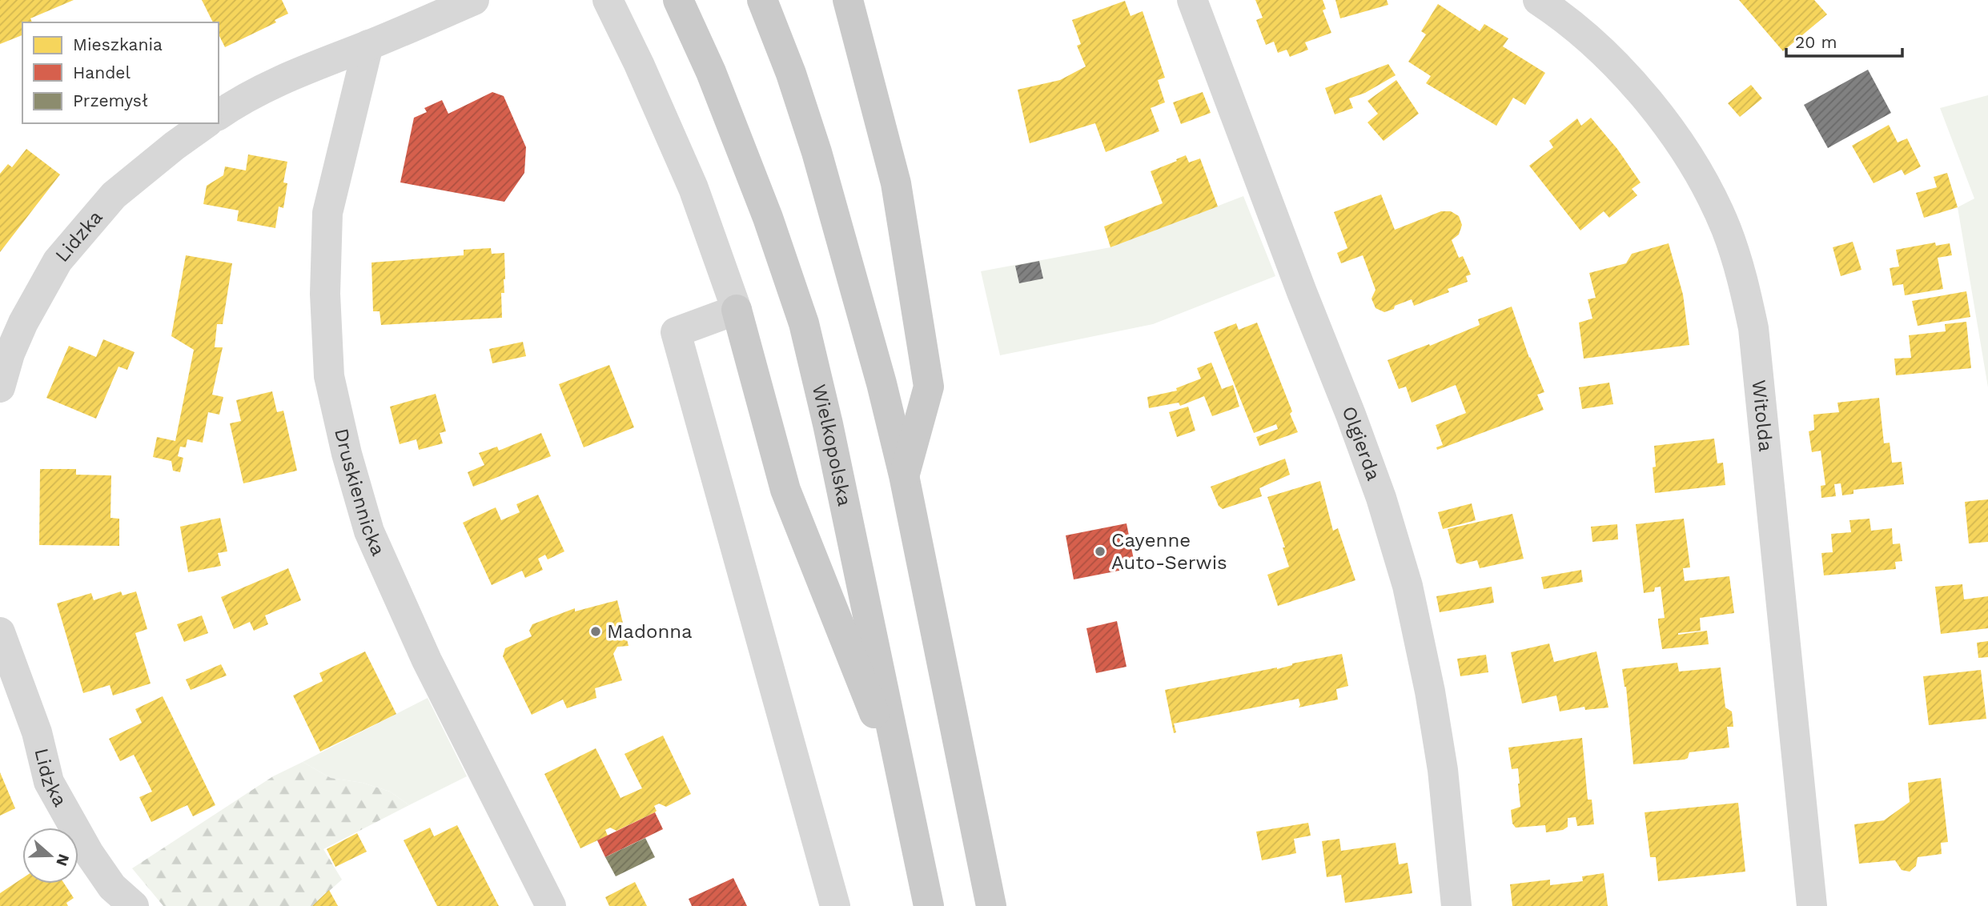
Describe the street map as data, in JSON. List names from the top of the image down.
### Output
{
  "streets": {
    "main road": ["Wielkopolska"],
    "street": [
      "Lidzka",
      "Witolda",
      "Olgierda",
      "Druskiennicka"
    ]
  },
  "places": ["Cayenne Auto-Serwis", "Madonna"],
  "legend": ["Mieszkania", "Handel", "Przemysł"],
  "scale_bar": "20 m",
  "north": "right"
}
